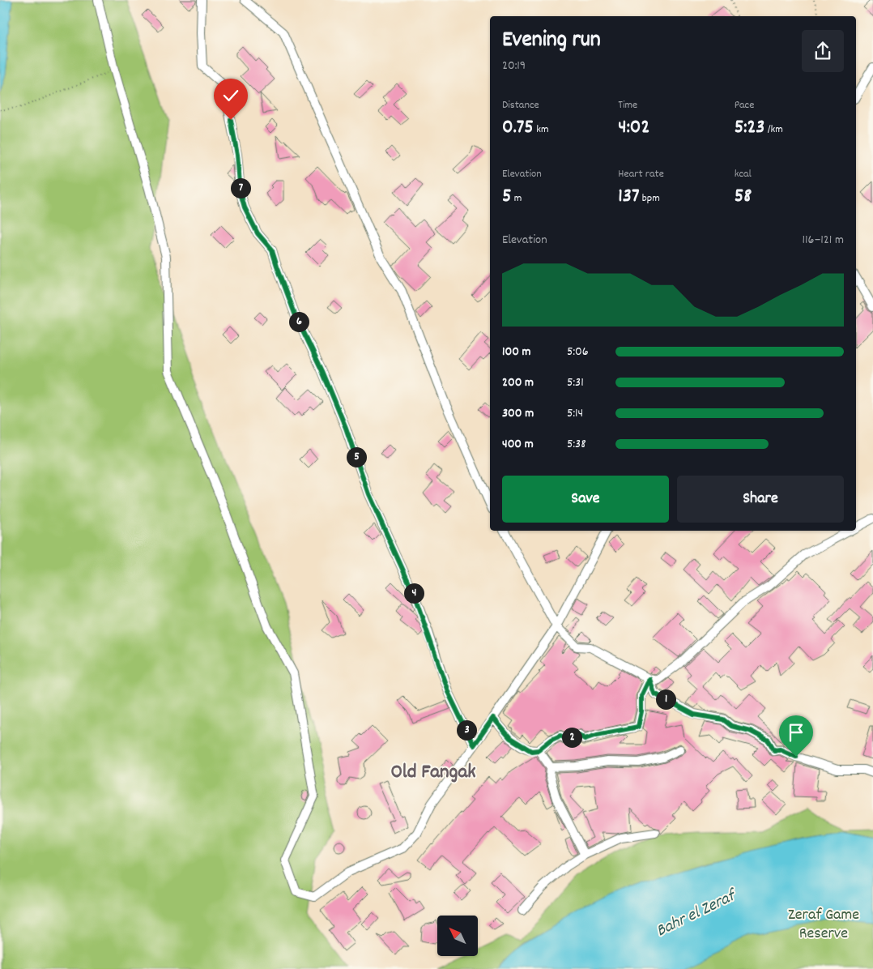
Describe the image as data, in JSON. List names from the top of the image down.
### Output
{
  "districts": ["Old Fangak"],
  "water": ["Bahr el Zeraf"],
  "parks": ["Zeraf Game Reserve"],
  "north": "top left",
  "page": {
    "heading": ["Evening run", "20:19"],
    "stats": [
      ["Distance", "0.75 km"],
      ["Time", "4:02"],
      ["Pace", "5:23 /km"],
      ["Elevation", "5 m"],
      ["Heart rate", "137 bpm"],
      ["kcal", "58"]
    ],
    "pins": [
      "7",
      "6",
      "5",
      "4",
      "1",
      "3",
      "2"
    ],
    "chart": ["Elevation", "116–121 m"],
    "list": [
      {
        "name": "100 m",
        "note": "5:06"
      },
      {
        "name": "200 m",
        "note": "5:31"
      },
      {
        "name": "300 m",
        "note": "5:14"
      },
      {
        "name": "400 m",
        "note": "5:38"
      }
    ],
    "buttons": ["Save", "Share"]
  }
}
